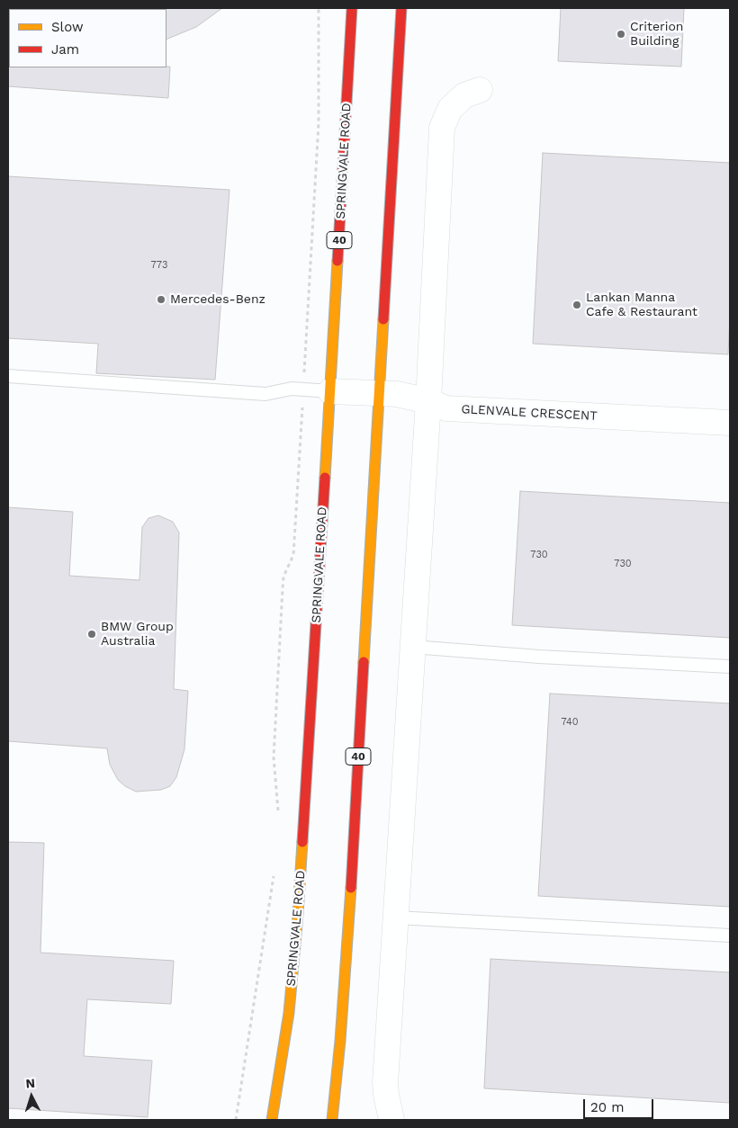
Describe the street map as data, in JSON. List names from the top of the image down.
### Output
{
  "streets": {
    "highway": ["SPRINGVALE ROAD", "40"],
    "street": ["GLENVALE CRESCENT"]
  },
  "crossings": [
    ["SPRINGVALE ROAD", "GLENVALE CRESCENT"],
    ["40", "GLENVALE CRESCENT"]
  ],
  "places": [
    "Criterion Building",
    "Mercedes-Benz",
    "Lankan Manna Cafe & Restaurant",
    "BMW Group Australia"
  ],
  "house_numbers": [
    "773",
    "730",
    "730",
    "740"
  ],
  "legend": ["Slow", "Jam"],
  "scale_bar": "20 m",
  "north": "top"
}
